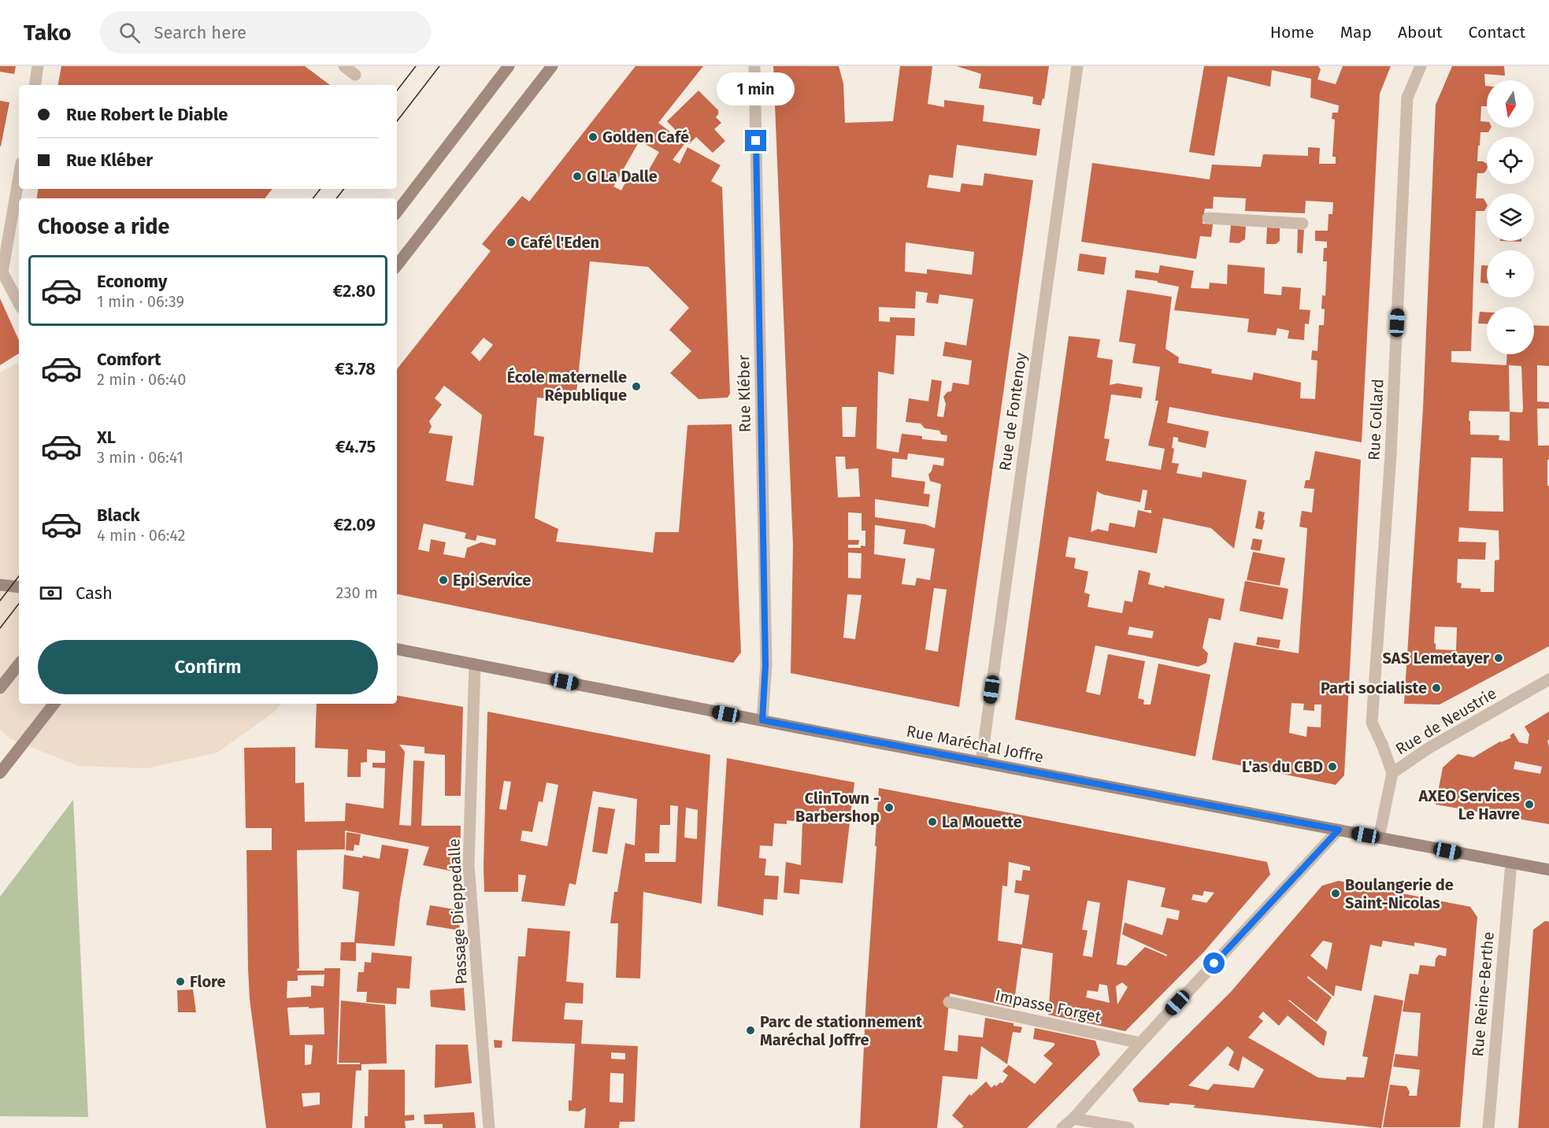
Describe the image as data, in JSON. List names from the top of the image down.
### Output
{
  "streets": {
    "main road": ["Rue Maréchal Joffre"],
    "street": [
      "Rue Kléber",
      "Rue de Fontenoy",
      "Rue Collard",
      "Rue de Neustrie",
      "Passage Dieppedalle",
      "Rue Reine-Berthe",
      "Impasse Forget"
    ]
  },
  "crossings": [
    ["Rue Kléber", "Rue Maréchal Joffre"],
    ["Rue de Fontenoy", "Rue Maréchal Joffre"],
    ["Rue Collard", "Rue de Neustrie"],
    ["Rue de Neustrie", "Rue Maréchal Joffre"],
    ["Rue Maréchal Joffre", "Passage Dieppedalle"],
    ["Rue Maréchal Joffre", "Rue Reine-Berthe"]
  ],
  "places": [
    "Golden Café",
    "G La Dalle",
    "Café l'Eden",
    "École maternelle République",
    "Epi Service",
    "SAS Lemetayer",
    "Parti socialiste",
    "L'as du CBD",
    "AXEO Services Le Havre",
    "ClinTown - Barbershop",
    "La Mouette",
    "Boulangerie de Saint-Nicolas",
    "Flore",
    "Parc de stationnement Maréchal Joffre"
  ],
  "north": "bottom",
  "page": {
    "header": "Tako",
    "search": "Search here",
    "nav": [
      "Home",
      "Map",
      "About",
      "Contact"
    ],
    "bubble": "1 min",
    "map_buttons": ["+", "−"],
    "banner": ["Rue Robert le Diable", "Rue Kléber"],
    "heading": "Choose a ride",
    "list": [
      {
        "name": "Economy",
        "note": "1 min · 06:39",
        "value": "€2.80"
      },
      {
        "name": "Comfort",
        "note": "2 min · 06:40",
        "value": "€3.78"
      },
      {
        "name": "XL",
        "note": "3 min · 06:41",
        "value": "€4.75"
      },
      {
        "name": "Black",
        "note": "4 min · 06:42",
        "value": "€2.09"
      }
    ],
    "pay": ["Cash", "230 m"],
    "buttons": "Confirm"
  }
}
